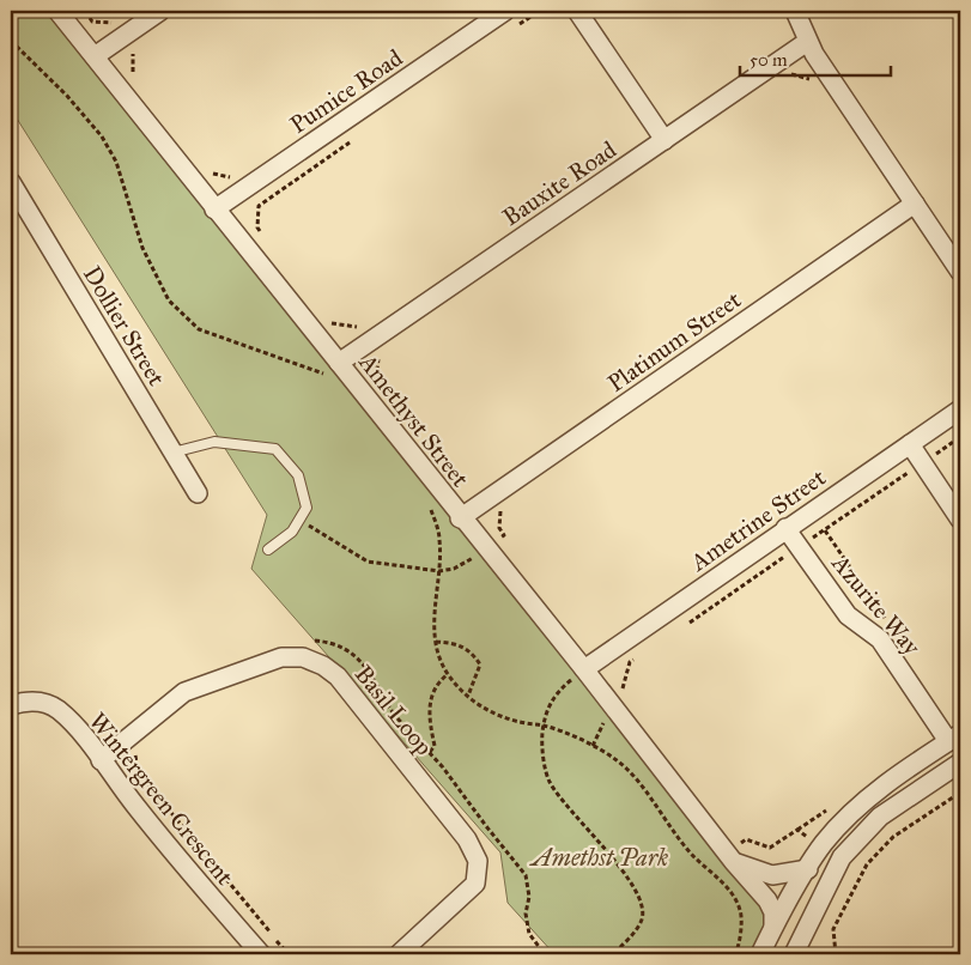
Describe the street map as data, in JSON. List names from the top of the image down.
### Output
{
  "streets": {
    "street": [
      "Pumice Road",
      "Bauxite Road",
      "Dollier Street",
      "Platinum Street",
      "Amethyst Street",
      "Ametrine Street",
      "Azurite Way",
      "Basil Loop",
      "Wintergreen Crescent"
    ]
  },
  "crossings": [
    ["Pumice Road", "Amethyst Street"],
    ["Bauxite Road", "Amethyst Street"],
    ["Platinum Street", "Amethyst Street"],
    ["Amethyst Street", "Ametrine Street"],
    ["Ametrine Street", "Azurite Way"],
    ["Basil Loop", "Wintergreen Crescent"]
  ],
  "parks": ["Amethst Park"],
  "scale_bar": "50 m"
}
